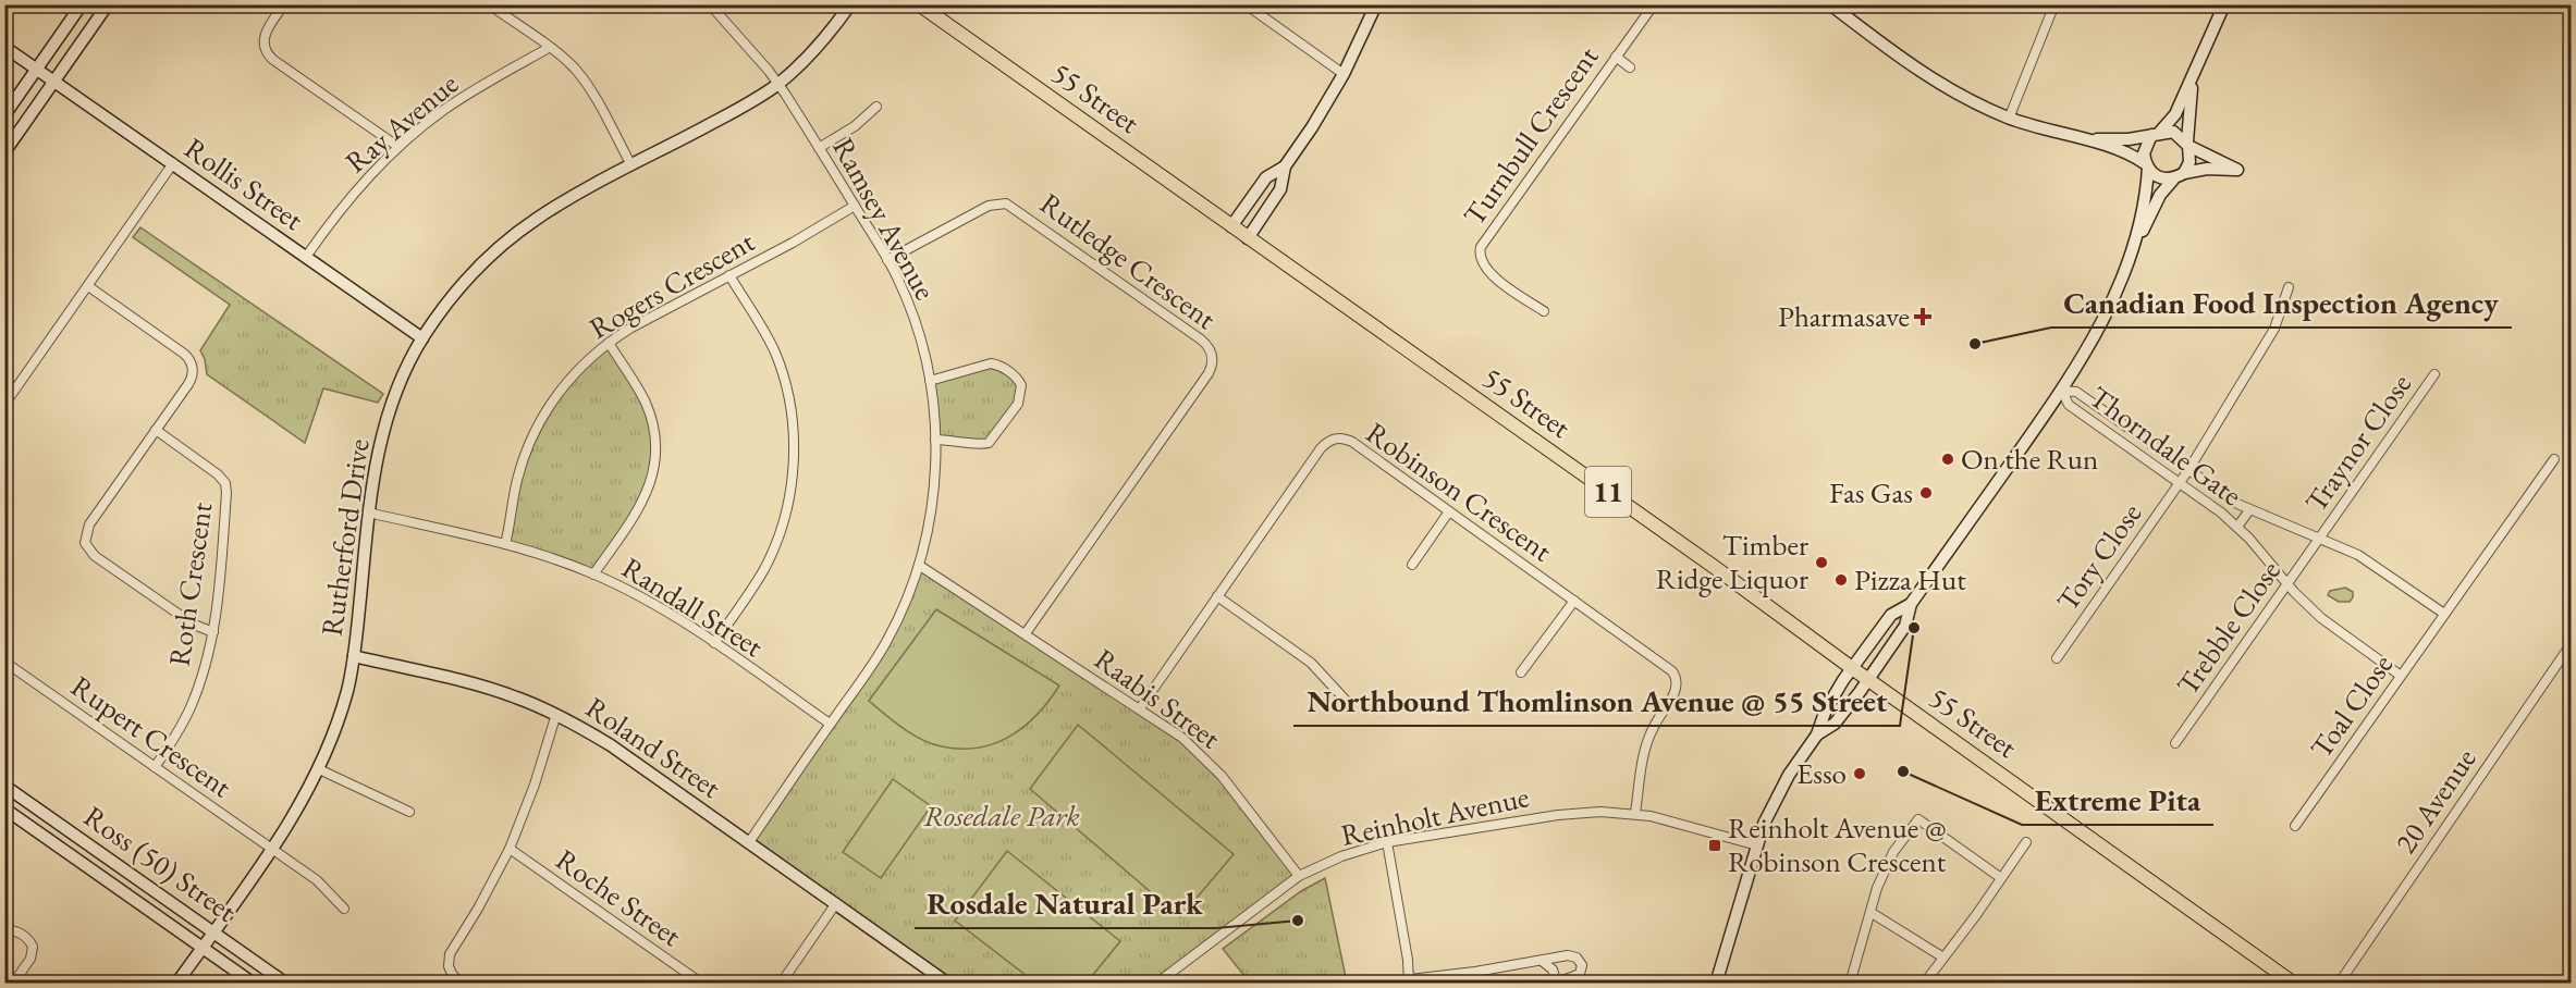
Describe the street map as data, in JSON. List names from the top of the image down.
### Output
{
  "streets": {
    "main road": ["55 Street", "11"],
    "street": [
      "Ray Avenue",
      "Turnbull Crescent",
      "Rollis Street",
      "Ramsey Avenue",
      "Rutledge Crescent",
      "Rogers Crescent",
      "Traynor Close",
      "Thorndale Gate",
      "Robinson Crescent",
      "Rutherford Drive",
      "Tory Close",
      "Roth Crescent",
      "Randall Street",
      "Trebble Close",
      "Raabis Street",
      "Toal Close",
      "Rupert Crescent",
      "Roland Street",
      "20 Avenue",
      "Reinholt Avenue",
      "Ross (50) Street",
      "Roche Street"
    ]
  },
  "crossings": [
    ["Ray Avenue", "Rollis Street"],
    ["Rollis Street", "Rutherford Drive"],
    ["Ramsey Avenue", "Rutledge Crescent"],
    ["Ramsey Avenue", "Rogers Crescent"],
    ["Ramsey Avenue", "Rutherford Drive"],
    ["Ramsey Avenue", "Randall Street"],
    ["Ramsey Avenue", "Raabis Street"],
    ["Ramsey Avenue", "Roland Street"],
    ["Rutledge Crescent", "Raabis Street"],
    ["Rogers Crescent", "Randall Street"],
    ["Traynor Close", "Thorndale Gate"],
    ["Traynor Close", "Trebble Close"],
    ["Thorndale Gate", "Tory Close"],
    ["Thorndale Gate", "Trebble Close"],
    ["Thorndale Gate", "Toal Close"],
    ["Robinson Crescent", "Raabis Street"],
    ["Robinson Crescent", "Reinholt Avenue"],
    ["Rutherford Drive", "Randall Street"],
    ["Rutherford Drive", "Rupert Crescent"],
    ["Rutherford Drive", "Roland Street"],
    ["Rutherford Drive", "Ross (50) Street"],
    ["Roth Crescent", "Rupert Crescent"],
    ["Raabis Street", "Reinholt Avenue"]
  ],
  "parks": ["Rosedale Park"],
  "places": {
    "health": ["Pharmasave"],
    "other": [
      "Canadian Food Inspection Agency",
      "On the Run",
      "Fas Gas",
      "Timber Ridge Liquor",
      "Pizza Hut",
      "Northbound Thomlinson Avenue @ 55 Street",
      "Extreme Pita",
      "Esso",
      "Rosdale Natural Park"
    ],
    "transit": ["Reinholt Avenue @ Robinson Crescent"]
  }
}
